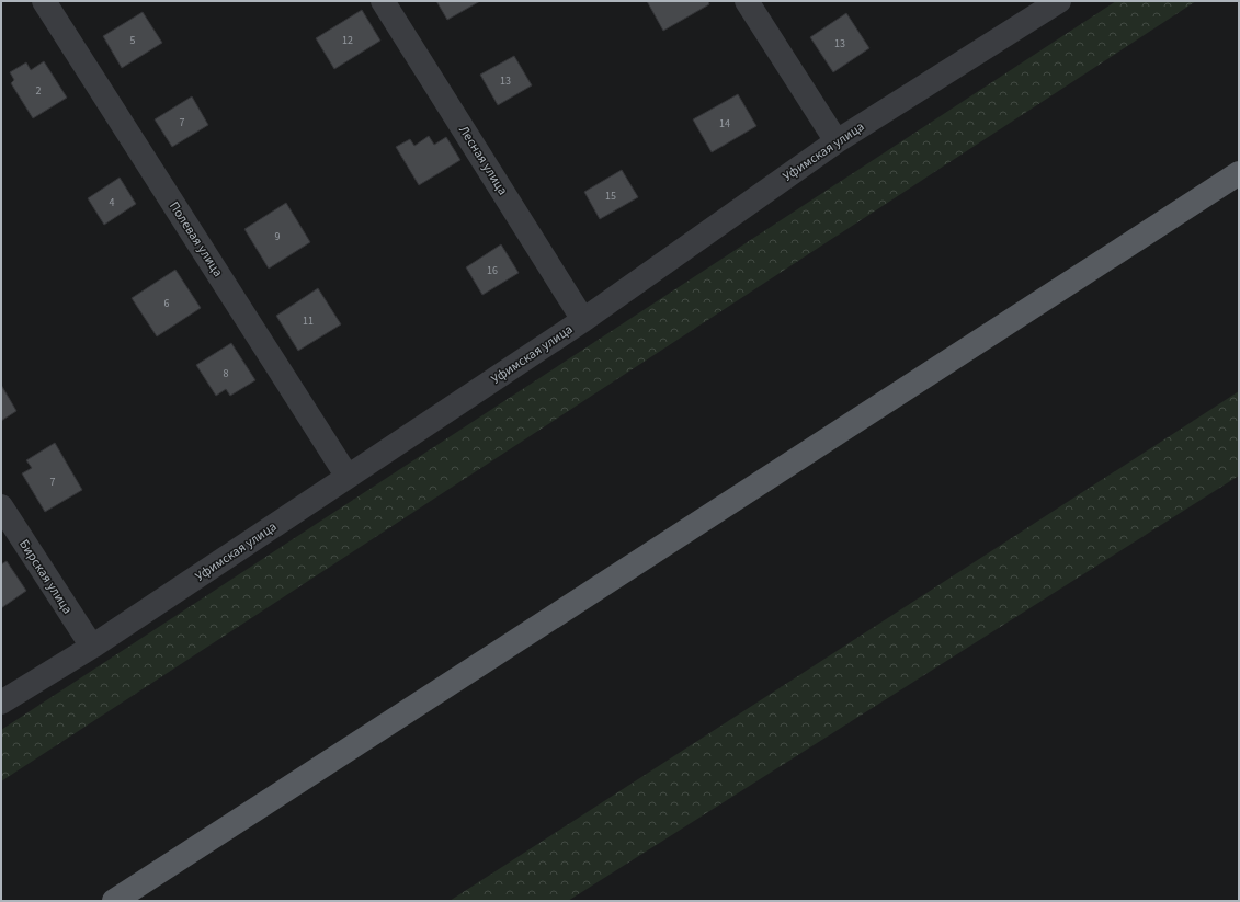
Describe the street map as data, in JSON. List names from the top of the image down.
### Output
{
  "streets": {
    "street": [
      "Уфимская улица",
      "Лесная улица",
      "Полевая улица",
      "Бирская улица"
    ]
  },
  "crossings": [
    ["Уфимская улица", "Лесная улица"],
    ["Уфимская улица", "Полевая улица"],
    ["Уфимская улица", "Бирская улица"]
  ],
  "house_numbers": [
    "5",
    "12",
    "13",
    "13",
    "2",
    "7",
    "14",
    "15",
    "4",
    "9",
    "16",
    "6",
    "11",
    "8",
    "7"
  ]
}
